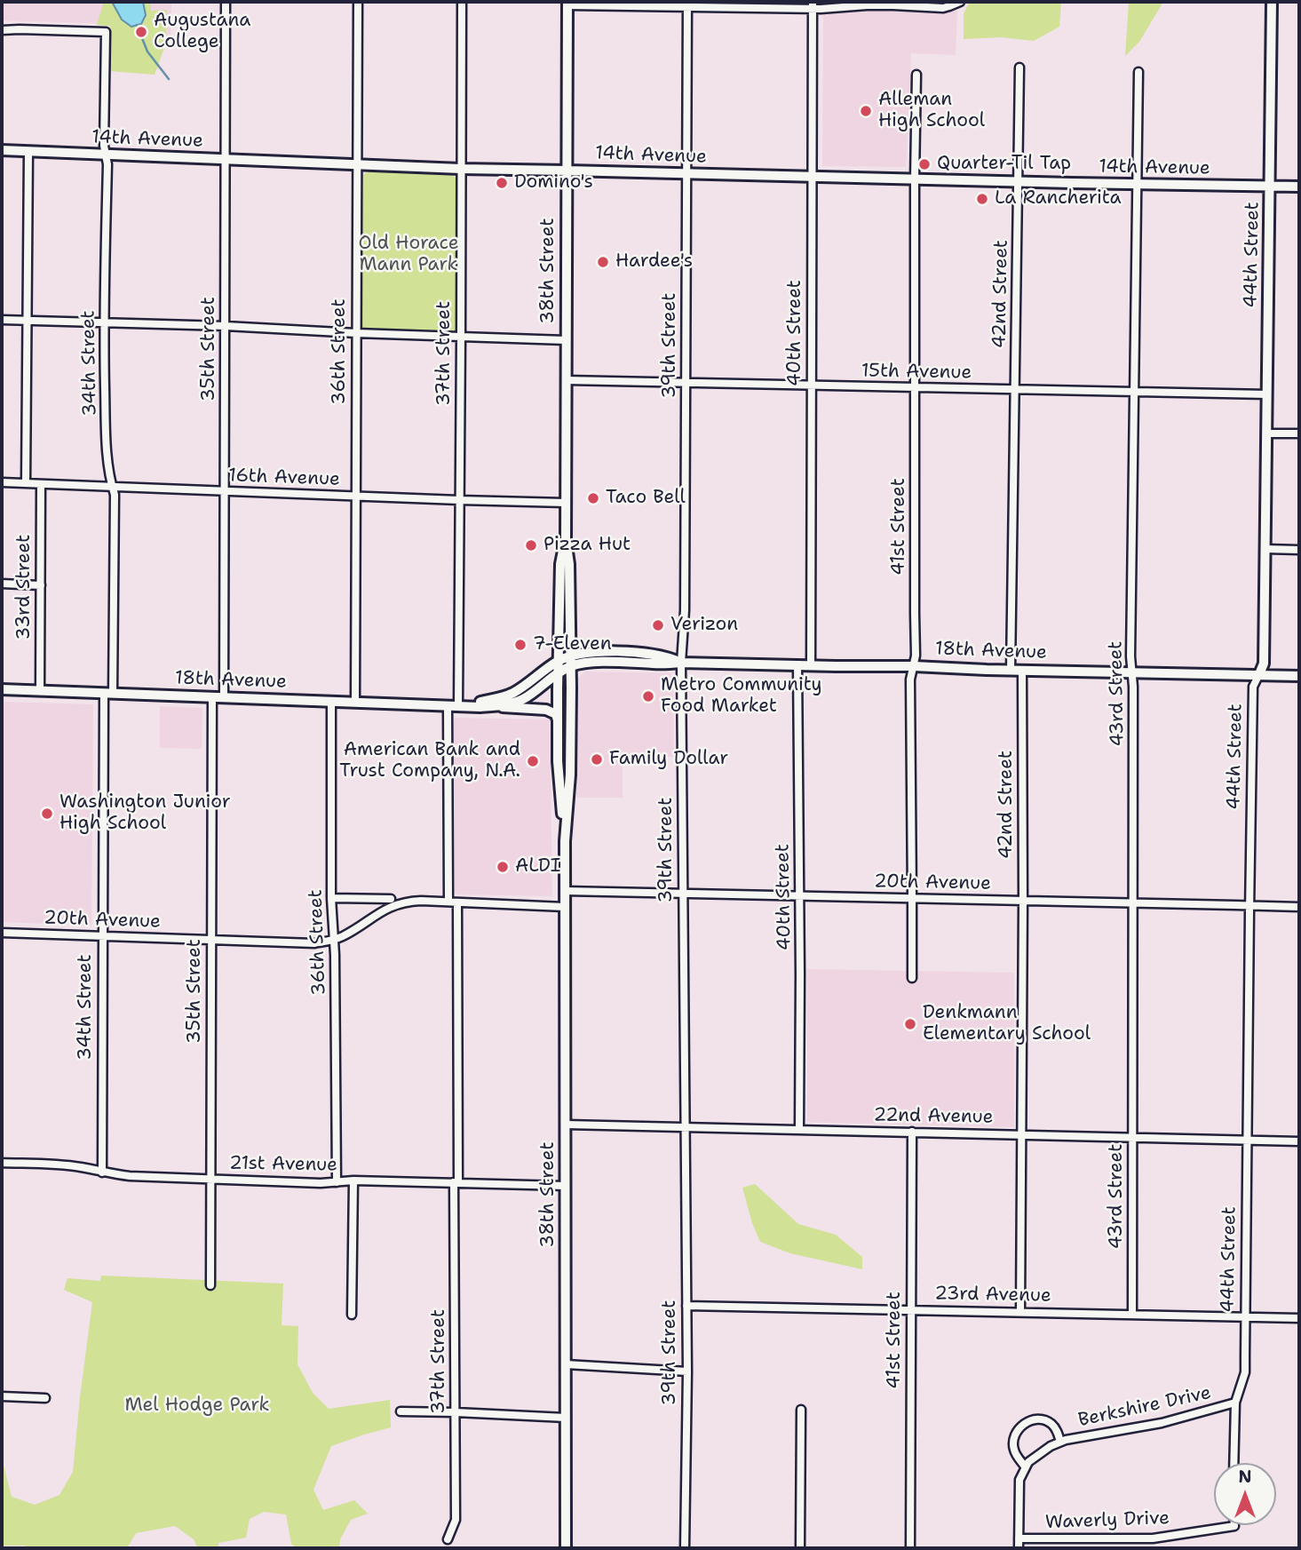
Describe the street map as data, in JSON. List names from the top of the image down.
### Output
{
  "streets": {
    "street": [
      "14th Avenue",
      "44th Street",
      "38th Street",
      "42nd Street",
      "40th Street",
      "39th Street",
      "35th Street",
      "36th Street",
      "37th Street",
      "34th Street",
      "15th Avenue",
      "16th Avenue",
      "41st Street",
      "33rd Street",
      "18th Avenue",
      "43rd Street",
      "20th Avenue",
      "22nd Avenue",
      "21st Avenue",
      "23rd Avenue",
      "Berkshire Drive",
      "Waverly Drive"
    ]
  },
  "crossings": [
    ["14th Avenue", "44th Street"],
    ["14th Avenue", "38th Street"],
    ["14th Avenue", "42nd Street"],
    ["14th Avenue", "40th Street"],
    ["14th Avenue", "39th Street"],
    ["14th Avenue", "35th Street"],
    ["14th Avenue", "36th Street"],
    ["14th Avenue", "37th Street"],
    ["14th Avenue", "34th Street"],
    ["14th Avenue", "41st Street"],
    ["14th Avenue", "43rd Street"],
    ["44th Street", "15th Avenue"],
    ["44th Street", "18th Avenue"],
    ["44th Street", "20th Avenue"],
    ["44th Street", "22nd Avenue"],
    ["44th Street", "23rd Avenue"],
    ["44th Street", "Berkshire Drive"],
    ["38th Street", "15th Avenue"],
    ["38th Street", "16th Avenue"],
    ["38th Street", "18th Avenue"],
    ["38th Street", "20th Avenue"],
    ["38th Street", "22nd Avenue"],
    ["38th Street", "21st Avenue"],
    ["42nd Street", "15th Avenue"],
    ["42nd Street", "18th Avenue"],
    ["42nd Street", "20th Avenue"],
    ["42nd Street", "22nd Avenue"],
    ["42nd Street", "23rd Avenue"],
    ["40th Street", "15th Avenue"],
    ["40th Street", "18th Avenue"],
    ["40th Street", "20th Avenue"],
    ["40th Street", "22nd Avenue"],
    ["39th Street", "15th Avenue"],
    ["39th Street", "18th Avenue"],
    ["39th Street", "20th Avenue"],
    ["39th Street", "22nd Avenue"],
    ["39th Street", "23rd Avenue"],
    ["35th Street", "16th Avenue"],
    ["35th Street", "18th Avenue"],
    ["35th Street", "20th Avenue"],
    ["35th Street", "21st Avenue"],
    ["36th Street", "16th Avenue"],
    ["36th Street", "18th Avenue"],
    ["36th Street", "20th Avenue"],
    ["36th Street", "21st Avenue"],
    ["37th Street", "16th Avenue"],
    ["37th Street", "18th Avenue"],
    ["37th Street", "20th Avenue"],
    ["37th Street", "21st Avenue"],
    ["34th Street", "16th Avenue"],
    ["34th Street", "18th Avenue"],
    ["34th Street", "20th Avenue"],
    ["34th Street", "21st Avenue"],
    ["15th Avenue", "41st Street"],
    ["15th Avenue", "43rd Street"],
    ["16th Avenue", "33rd Street"],
    ["41st Street", "18th Avenue"],
    ["41st Street", "20th Avenue"],
    ["41st Street", "22nd Avenue"],
    ["41st Street", "23rd Avenue"],
    ["33rd Street", "18th Avenue"],
    ["18th Avenue", "43rd Street"],
    ["43rd Street", "20th Avenue"],
    ["43rd Street", "22nd Avenue"],
    ["43rd Street", "23rd Avenue"]
  ],
  "parks": ["Old Horace Mann Park", "Mel Hodge Park"],
  "places": [
    "Augustana College",
    "Alleman High School",
    "Quarter-Til Tap",
    "Domino's",
    "La Rancherita",
    "Hardee's",
    "Taco Bell",
    "Pizza Hut",
    "Verizon",
    "7-Eleven",
    "Metro Community Food Market",
    "Family Dollar",
    "American Bank and Trust Company, N.A.",
    "Washington Junior High School",
    "ALDI",
    "Denkmann Elementary School"
  ],
  "north": "top"
}
